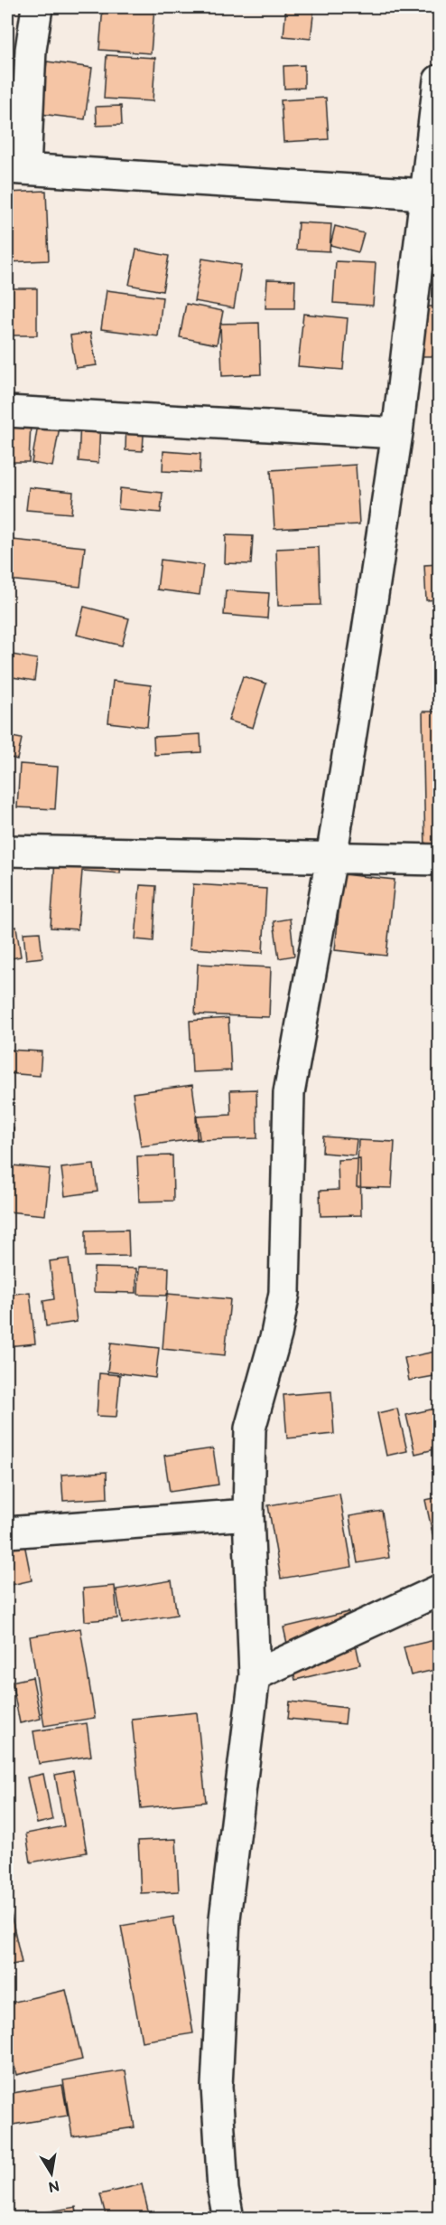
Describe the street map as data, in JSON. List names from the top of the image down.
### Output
{
  "north": "bottom"
}
